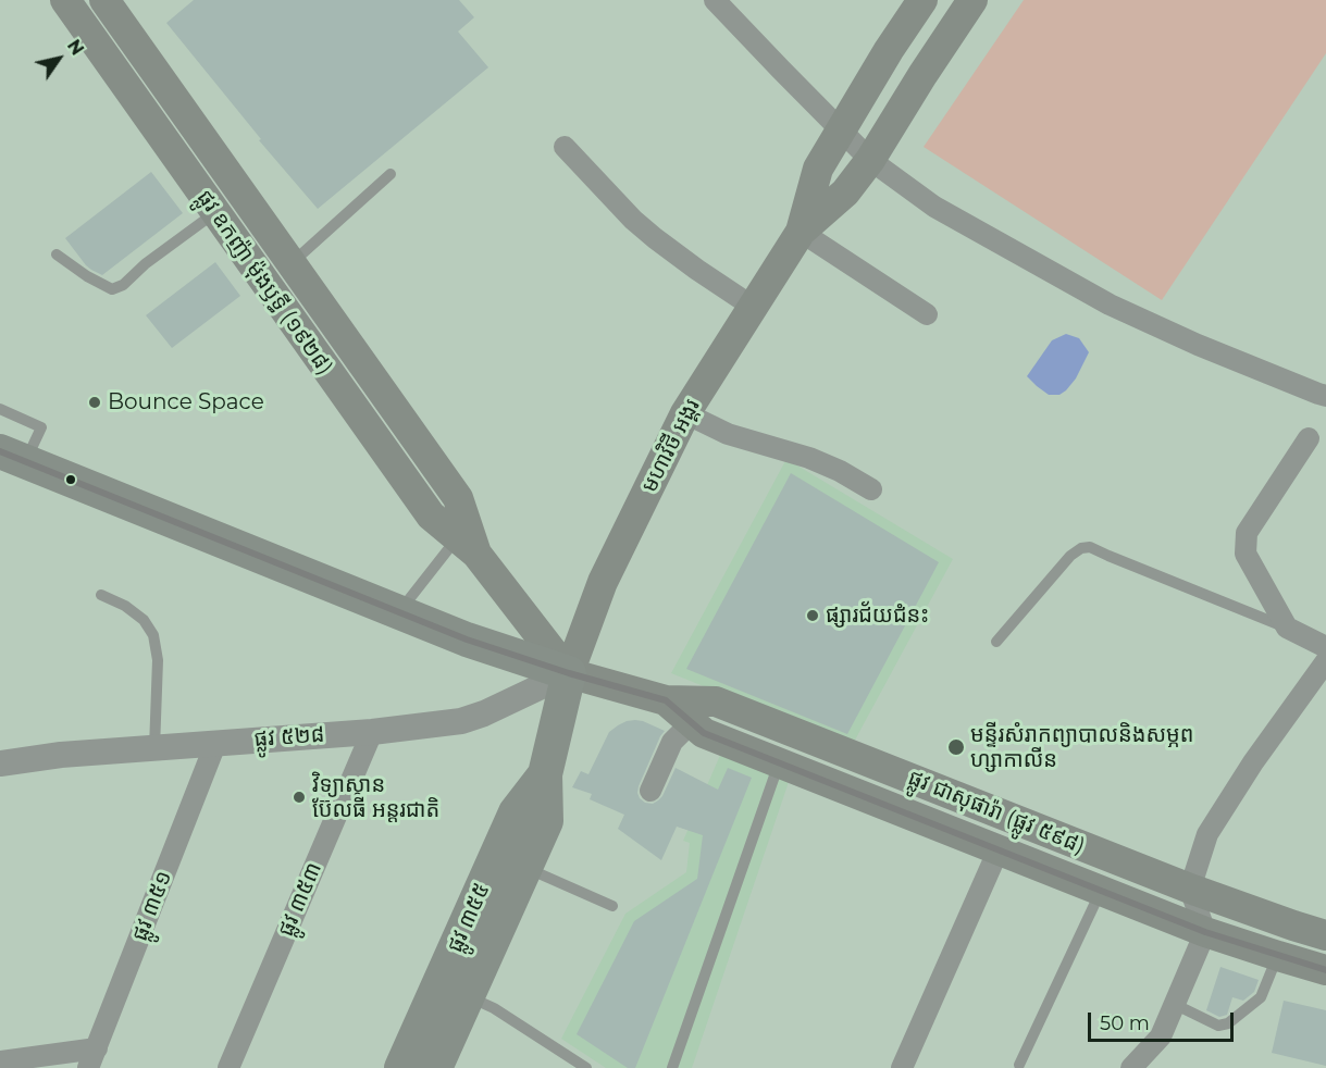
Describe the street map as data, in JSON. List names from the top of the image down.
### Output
{
  "streets": {
    "main road": [
      "ផ្លូវ ឧកញ៉ា ម៉ុងឫទ្ធី (១៩២៨)",
      "មហាវិថី អង្គរ",
      "ផ្លូវ ជាសុផារ៉ា (ផ្លូវ ៥៩៨)",
      "ផ្លូវ ៣៥៥"
    ],
    "street": ["ផ្លូវ ៥២៨", "ផ្លូវ ៣៥៣", "ផ្លូវ ៣៥១"]
  },
  "crossings": [
    ["ផ្លូវ ឧកញ៉ា ម៉ុងឫទ្ធី (១៩២៨)", "មហាវិថី អង្គរ"],
    ["ផ្លូវ ឧកញ៉ា ម៉ុងឫទ្ធី (១៩២៨)", "ផ្លូវ ៥២៨"],
    ["ផ្លូវ ឧកញ៉ា ម៉ុងឫទ្ធី (១៩២៨)", "ផ្លូវ ជាសុផារ៉ា (ផ្លូវ ៥៩៨)"],
    ["ផ្លូវ ឧកញ៉ា ម៉ុងឫទ្ធី (១៩២៨)", "ផ្លូវ ៣៥៥"],
    ["មហាវិថី អង្គរ", "ផ្លូវ ៥២៨"],
    ["មហាវិថី អង្គរ", "ផ្លូវ ជាសុផារ៉ា (ផ្លូវ ៥៩៨)"],
    ["មហាវិថី អង្គរ", "ផ្លូវ ៣៥៥"],
    ["ផ្លូវ ៥២៨", "ផ្លូវ ជាសុផារ៉ា (ផ្លូវ ៥៩៨)"],
    ["ផ្លូវ ៥២៨", "ផ្លូវ ៣៥៣"],
    ["ផ្លូវ ៥២៨", "ផ្លូវ ៣៥១"],
    ["ផ្លូវ ៥២៨", "ផ្លូវ ៣៥៥"],
    ["ផ្លូវ ជាសុផារ៉ា (ផ្លូវ ៥៩៨)", "ផ្លូវ ៣៥៥"]
  ],
  "places": [
    "Bounce Space",
    "ផ្សារជ័យជំនះ",
    "មន្ទីរសំរាកព្យាបាលនិងសម្ភព ហ្សាកាលីន",
    "វិទ្យាស្ថាន ប៊ែលធី អន្ដរជាតិ"
  ],
  "scale_bar": "50 m",
  "north": "top right"
}
